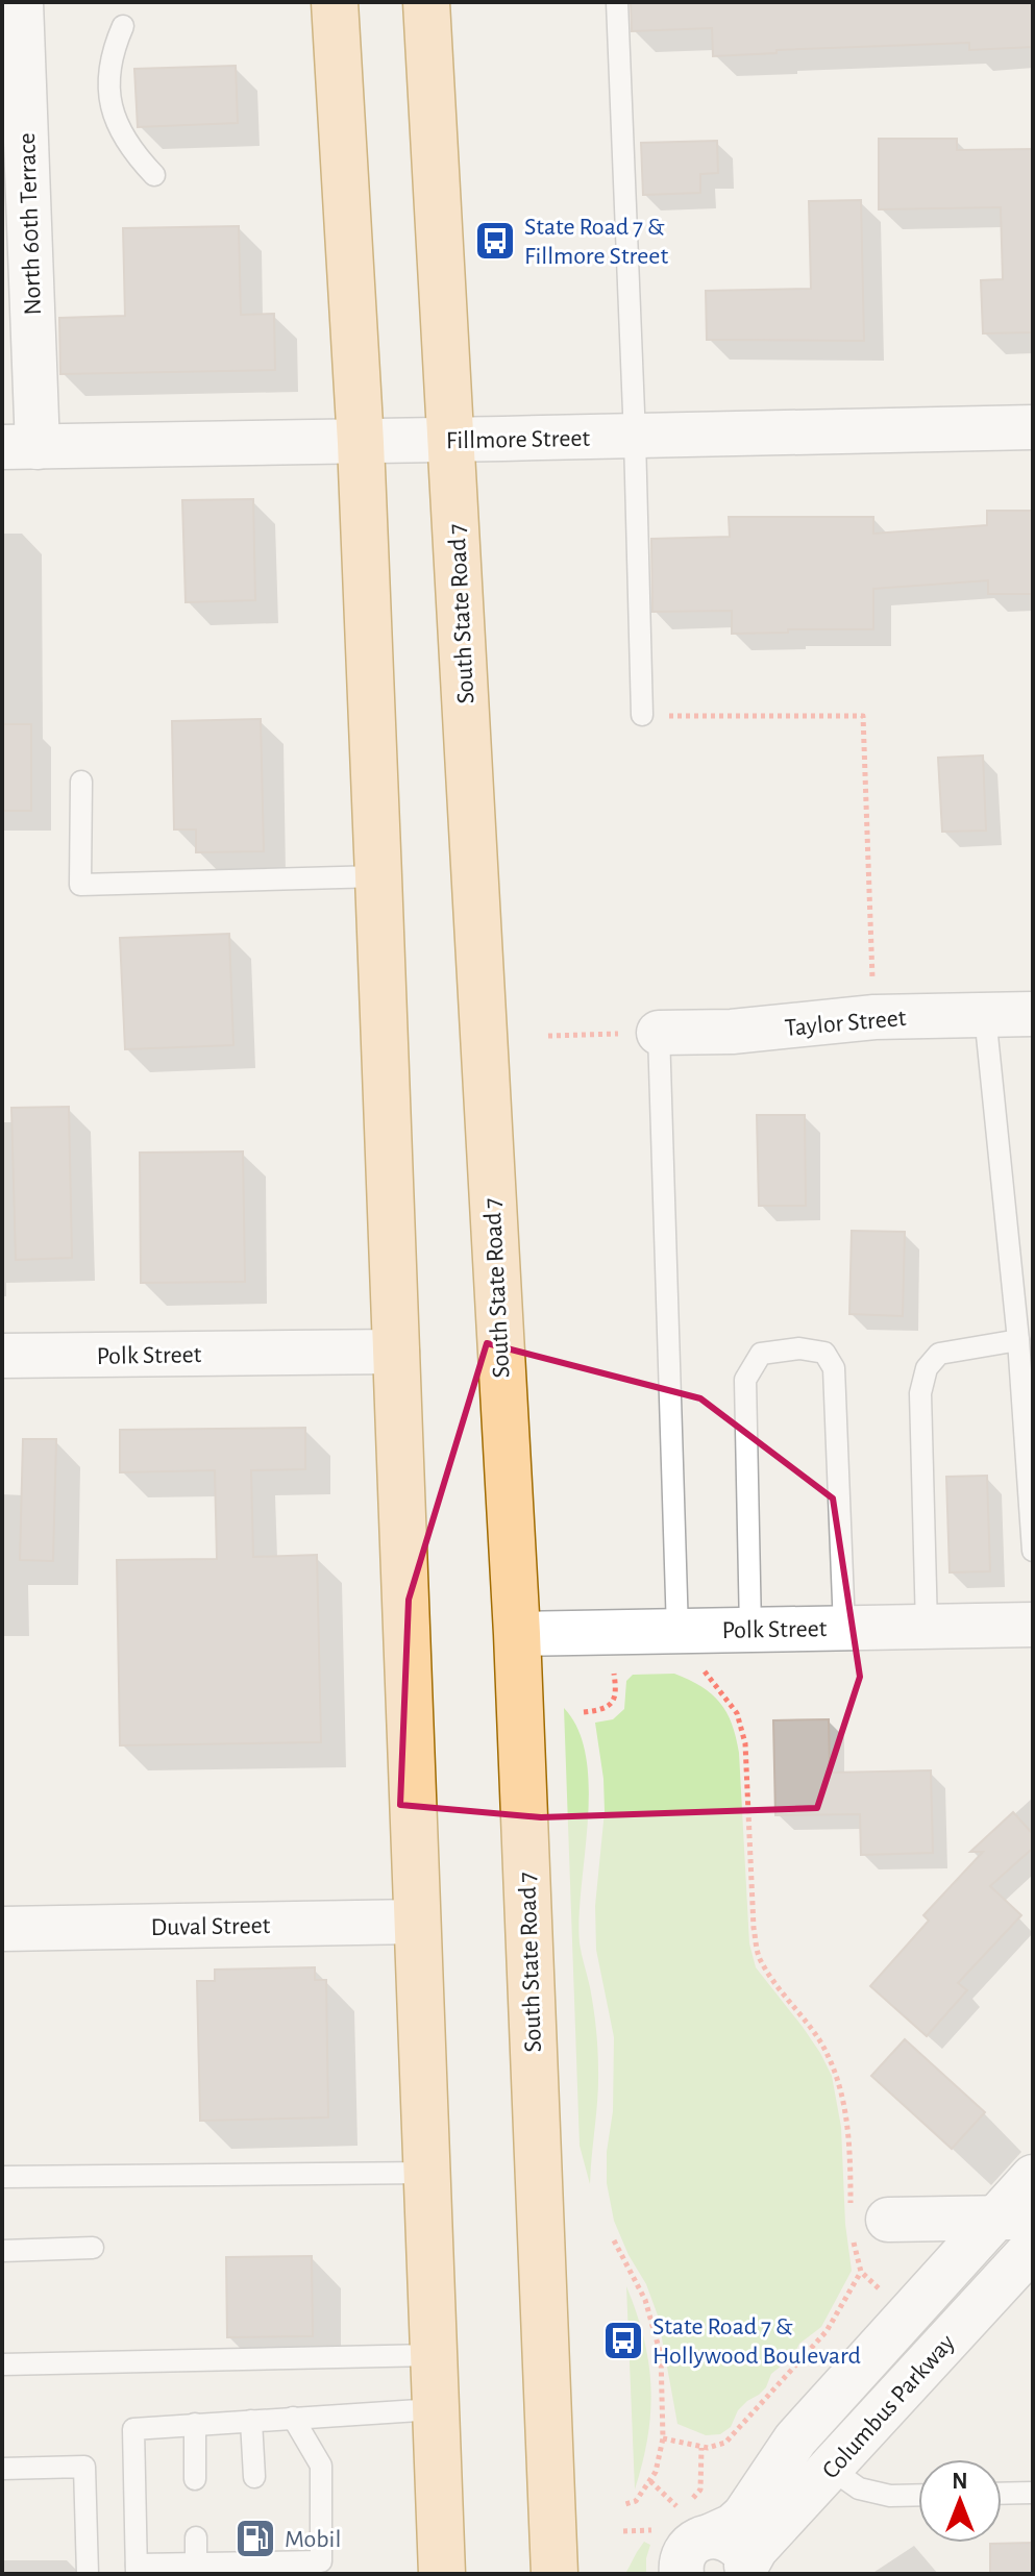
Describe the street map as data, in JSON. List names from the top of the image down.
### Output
{
  "streets": {
    "main road": ["South State Road 7"],
    "street": [
      "North 60th Terrace",
      "Fillmore Street",
      "Taylor Street",
      "Polk Street",
      "Duval Street",
      "Columbus Parkway"
    ]
  },
  "crossings": [
    ["North 60th Terrace", "Fillmore Street"],
    ["Fillmore Street", "South State Road 7"],
    ["South State Road 7", "Polk Street"]
  ],
  "places": {
    "bus stop": ["State Road 7 & Fillmore Street", "State Road 7 & Hollywood Boulevard"],
    "fuel station": ["Mobil"]
  },
  "north": "top"
}
